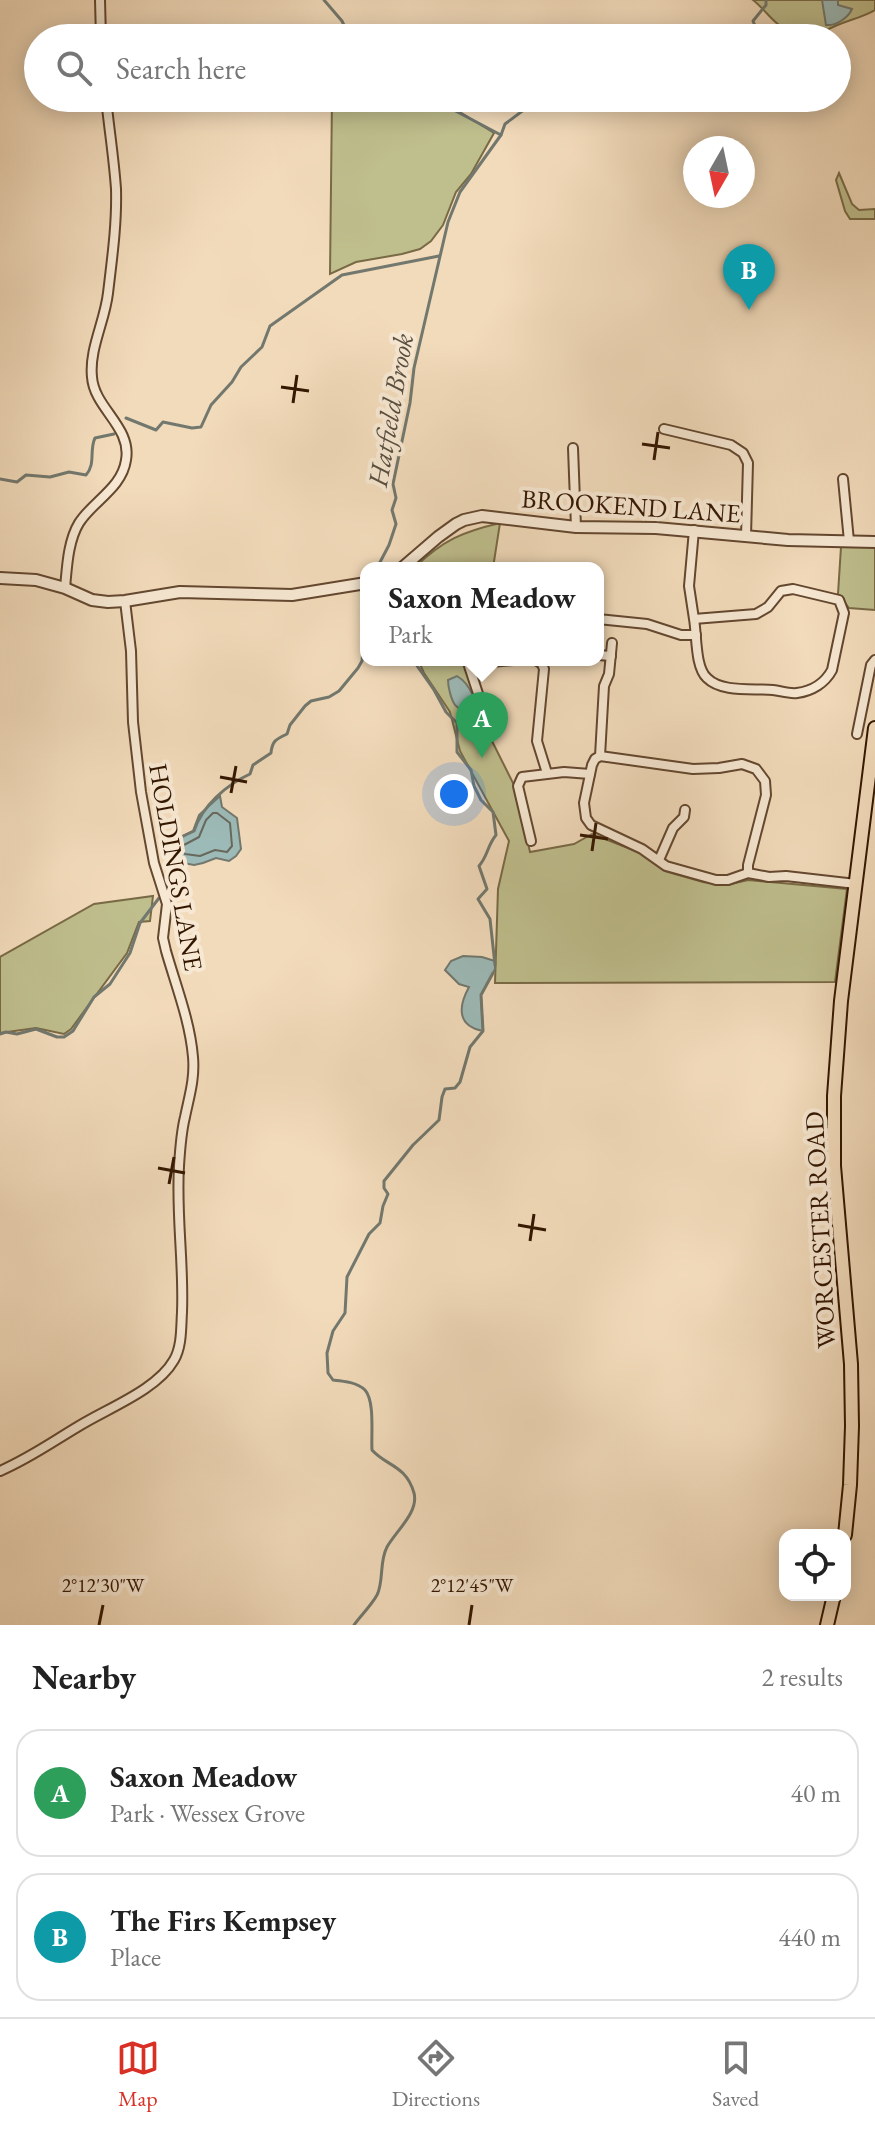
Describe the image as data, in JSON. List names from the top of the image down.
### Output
{
  "streets": {
    "main road": ["WORCESTER ROAD"],
    "street": ["BROOKEND LANE", "HOLDINGS LANE"]
  },
  "water": ["Hatfield Brook"],
  "north": "bottom",
  "page": {
    "search": "Search here",
    "pins": ["B", "A"],
    "popup": ["Saxon Meadow", "Park"],
    "heading": ["Nearby", "2 results"],
    "list": [
      {
        "mark": "A",
        "name": "Saxon Meadow",
        "note": "Park · Wessex Grove",
        "value": "40 m"
      },
      {
        "mark": "B",
        "name": "The Firs Kempsey",
        "note": "Place",
        "value": "440 m"
      }
    ],
    "nav": ["Map", "Directions", "Saved"]
  },
  "coordinates": ["2°12'30\"W", "2°12'45\"W"]
}
